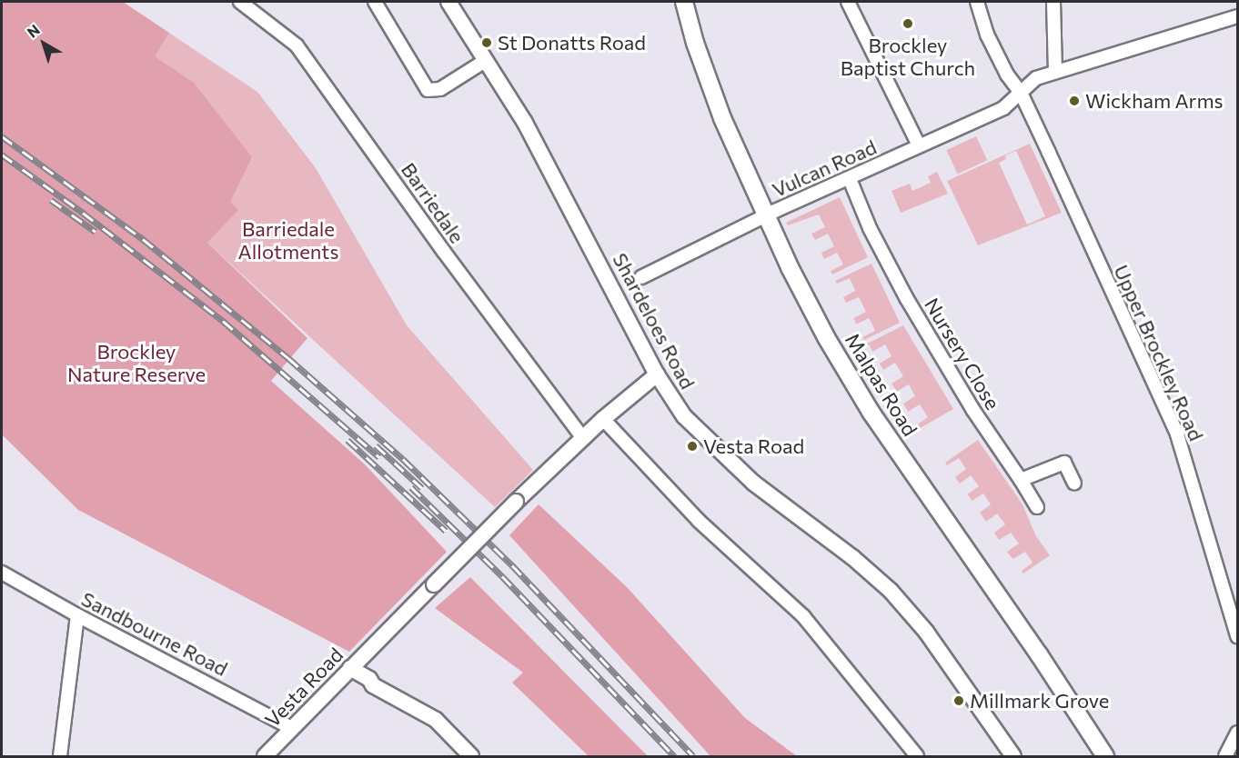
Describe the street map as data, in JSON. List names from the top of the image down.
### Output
{
  "streets": {
    "main road": ["Malpas Road"],
    "street": [
      "Vulcan Road",
      "Barriedale",
      "Shardeloes Road",
      "Upper Brockley Road",
      "Nursery Close",
      "Sandbourne Road",
      "Vesta Road"
    ]
  },
  "crossings": [
    ["Vulcan Road", "Upper Brockley Road"],
    ["Vulcan Road", "Nursery Close"],
    ["Vulcan Road", "Malpas Road"],
    ["Barriedale", "Vesta Road"],
    ["Shardeloes Road", "Vesta Road"],
    ["Sandbourne Road", "Vesta Road"]
  ],
  "parks": ["Barriedale Allotments", "Brockley Nature Reserve"],
  "places": [
    "Brockley Baptist Church",
    "St Donatts Road",
    "Wickham Arms",
    "Vesta Road",
    "Millmark Grove"
  ],
  "north": "top left"
}
